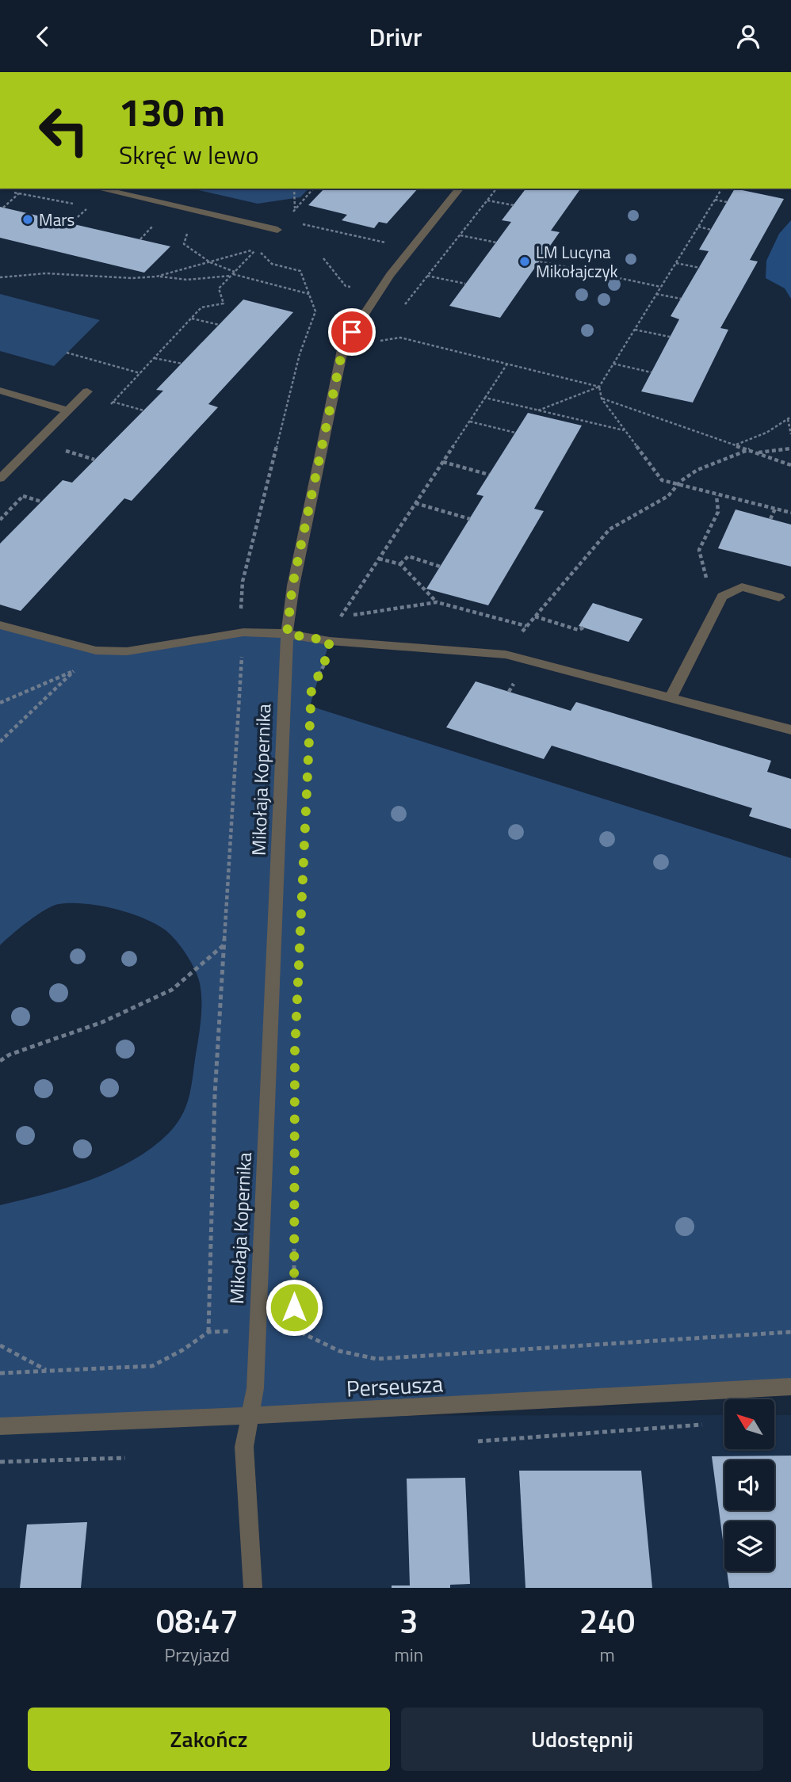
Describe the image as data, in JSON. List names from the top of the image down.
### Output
{
  "streets": {
    "street": ["Mikołaja Kopernika", "Perseusza"]
  },
  "crossings": [
    ["Mikołaja Kopernika", "Perseusza"]
  ],
  "places": ["Mars", "LM Lucyna Mikołajczyk"],
  "north": "top left",
  "page": {
    "header": "Drivr",
    "turn": ["130 m", "Skręć w lewo"],
    "eta": [
      "08:47",
      "Przyjazd",
      "3",
      "min",
      "240",
      "m"
    ],
    "buttons": ["Zakończ", "Udostępnij"]
  }
}
